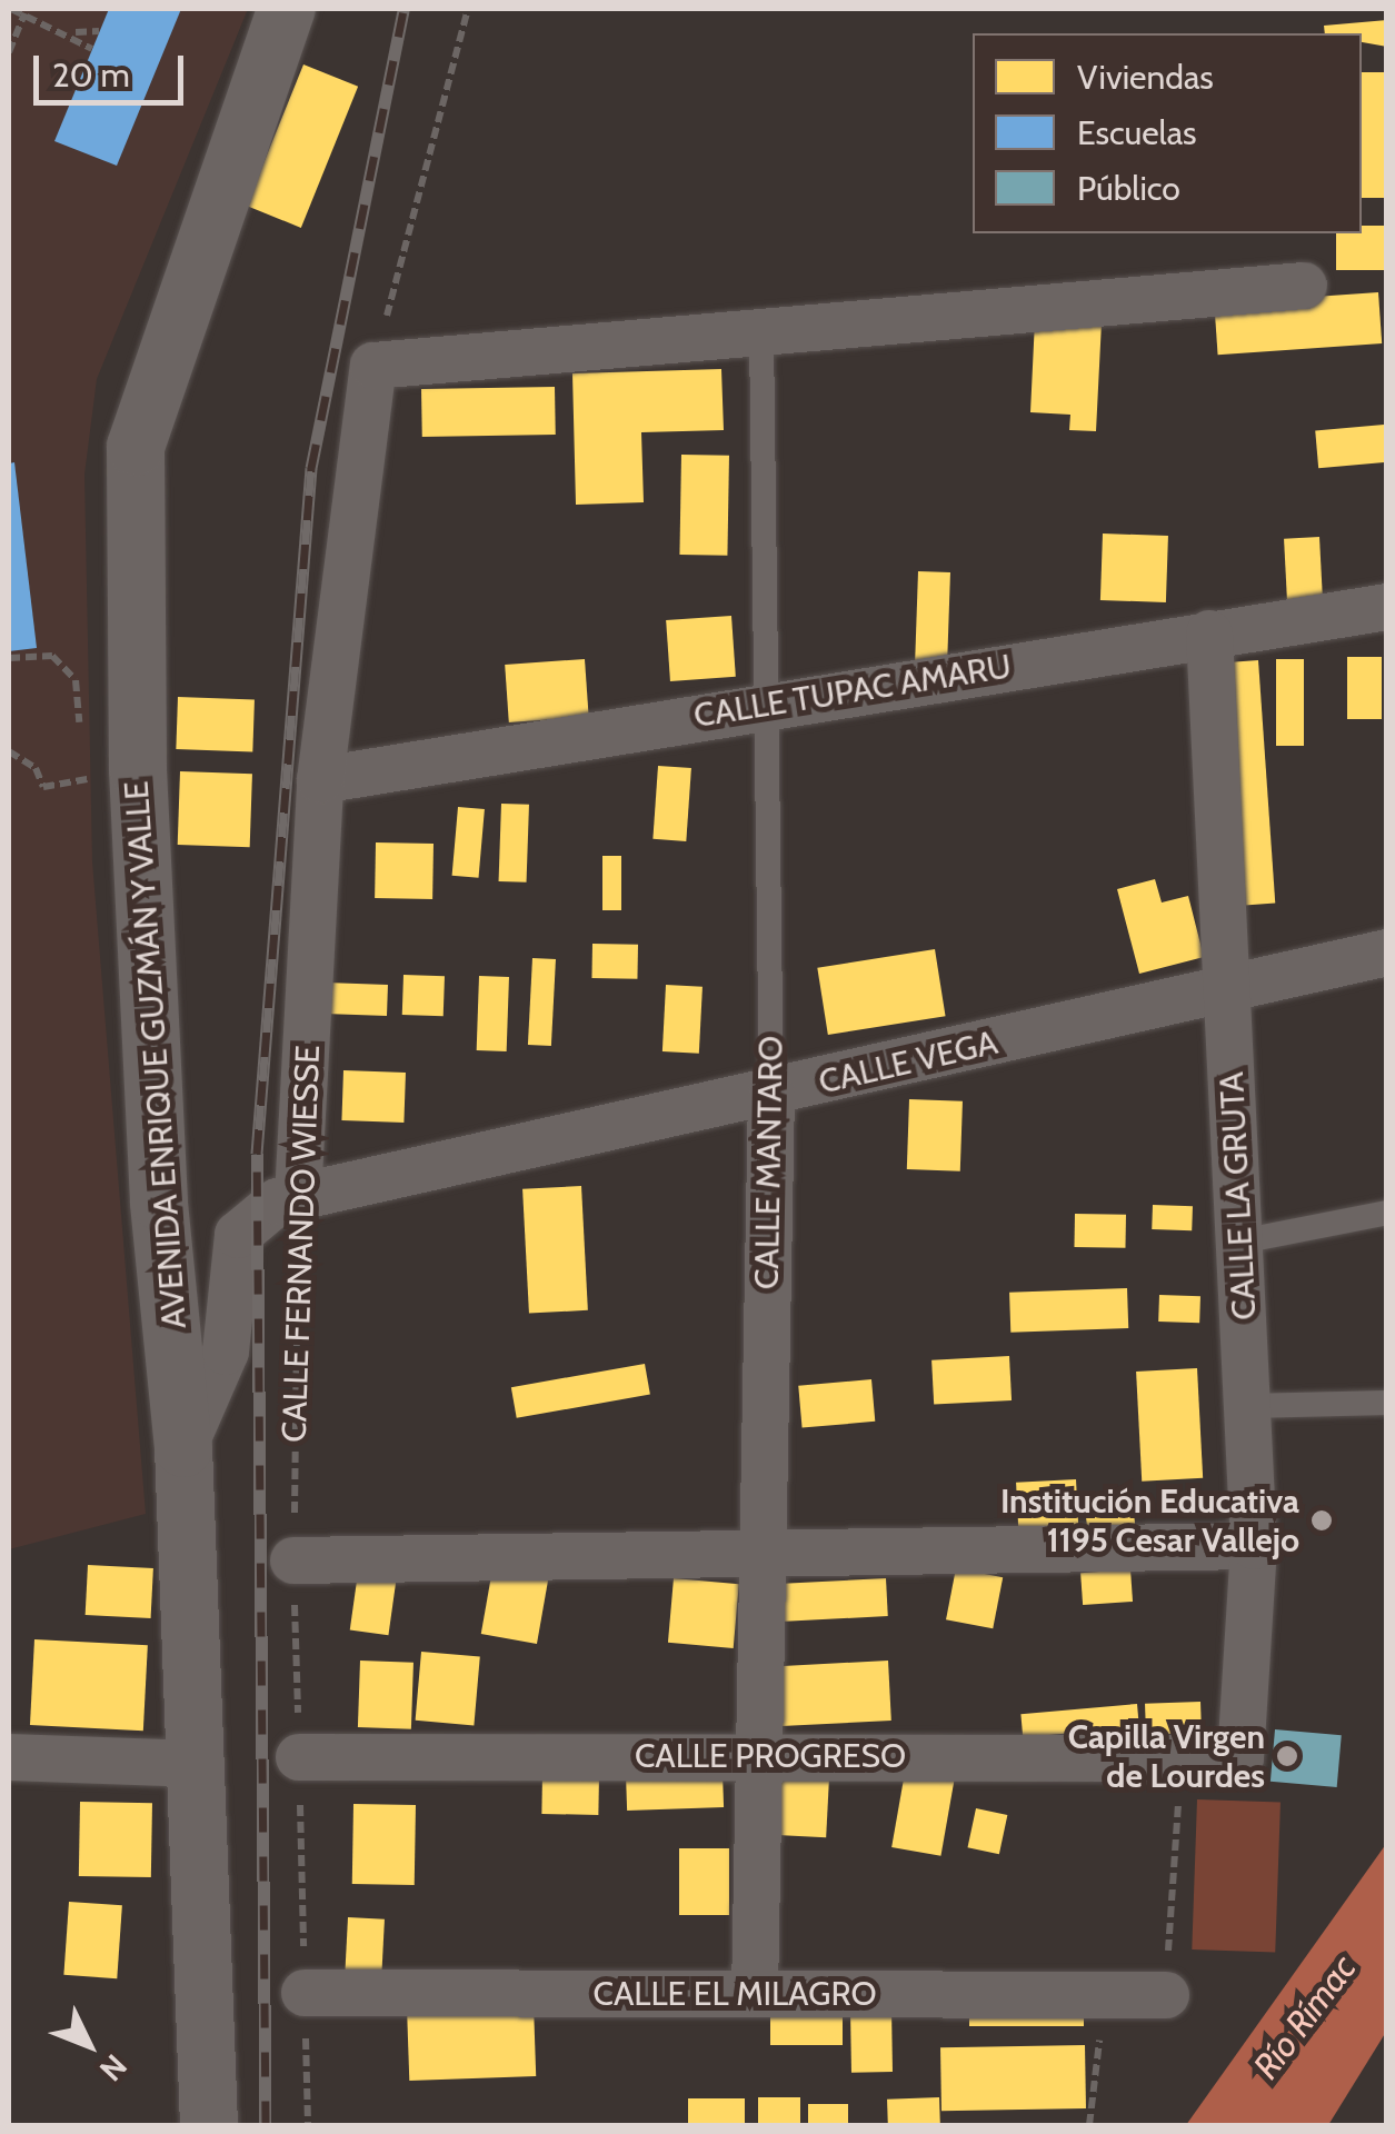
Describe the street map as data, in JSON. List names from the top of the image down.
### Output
{
  "streets": {
    "street": [
      "CALLE TUPAC AMARU",
      "AVENIDA ENRIQUE GUZMÁN Y VALLE",
      "CALLE VEGA",
      "CALLE MANTARO",
      "CALLE LA GRUTA",
      "CALLE FERNANDO WIESSE",
      "CALLE PROGRESO",
      "CALLE EL MILAGRO"
    ]
  },
  "crossings": [
    ["CALLE TUPAC AMARU", "CALLE MANTARO"],
    ["CALLE TUPAC AMARU", "CALLE LA GRUTA"],
    ["CALLE TUPAC AMARU", "CALLE FERNANDO WIESSE"],
    ["AVENIDA ENRIQUE GUZMÁN Y VALLE", "CALLE VEGA"],
    ["CALLE VEGA", "CALLE MANTARO"],
    ["CALLE VEGA", "CALLE LA GRUTA"],
    ["CALLE VEGA", "CALLE FERNANDO WIESSE"],
    ["CALLE MANTARO", "CALLE PROGRESO"],
    ["CALLE MANTARO", "CALLE EL MILAGRO"],
    ["CALLE LA GRUTA", "CALLE PROGRESO"],
    ["CALLE FERNANDO WIESSE", "CALLE PROGRESO"],
    ["CALLE FERNANDO WIESSE", "CALLE EL MILAGRO"]
  ],
  "water": ["Río Rímac"],
  "places": ["Institución Educativa 1195 Cesar Vallejo", "Capilla Virgen de Lourdes"],
  "legend": ["Viviendas", "Escuelas", "Público"],
  "scale_bar": "20 m",
  "north": "bottom right"
}
